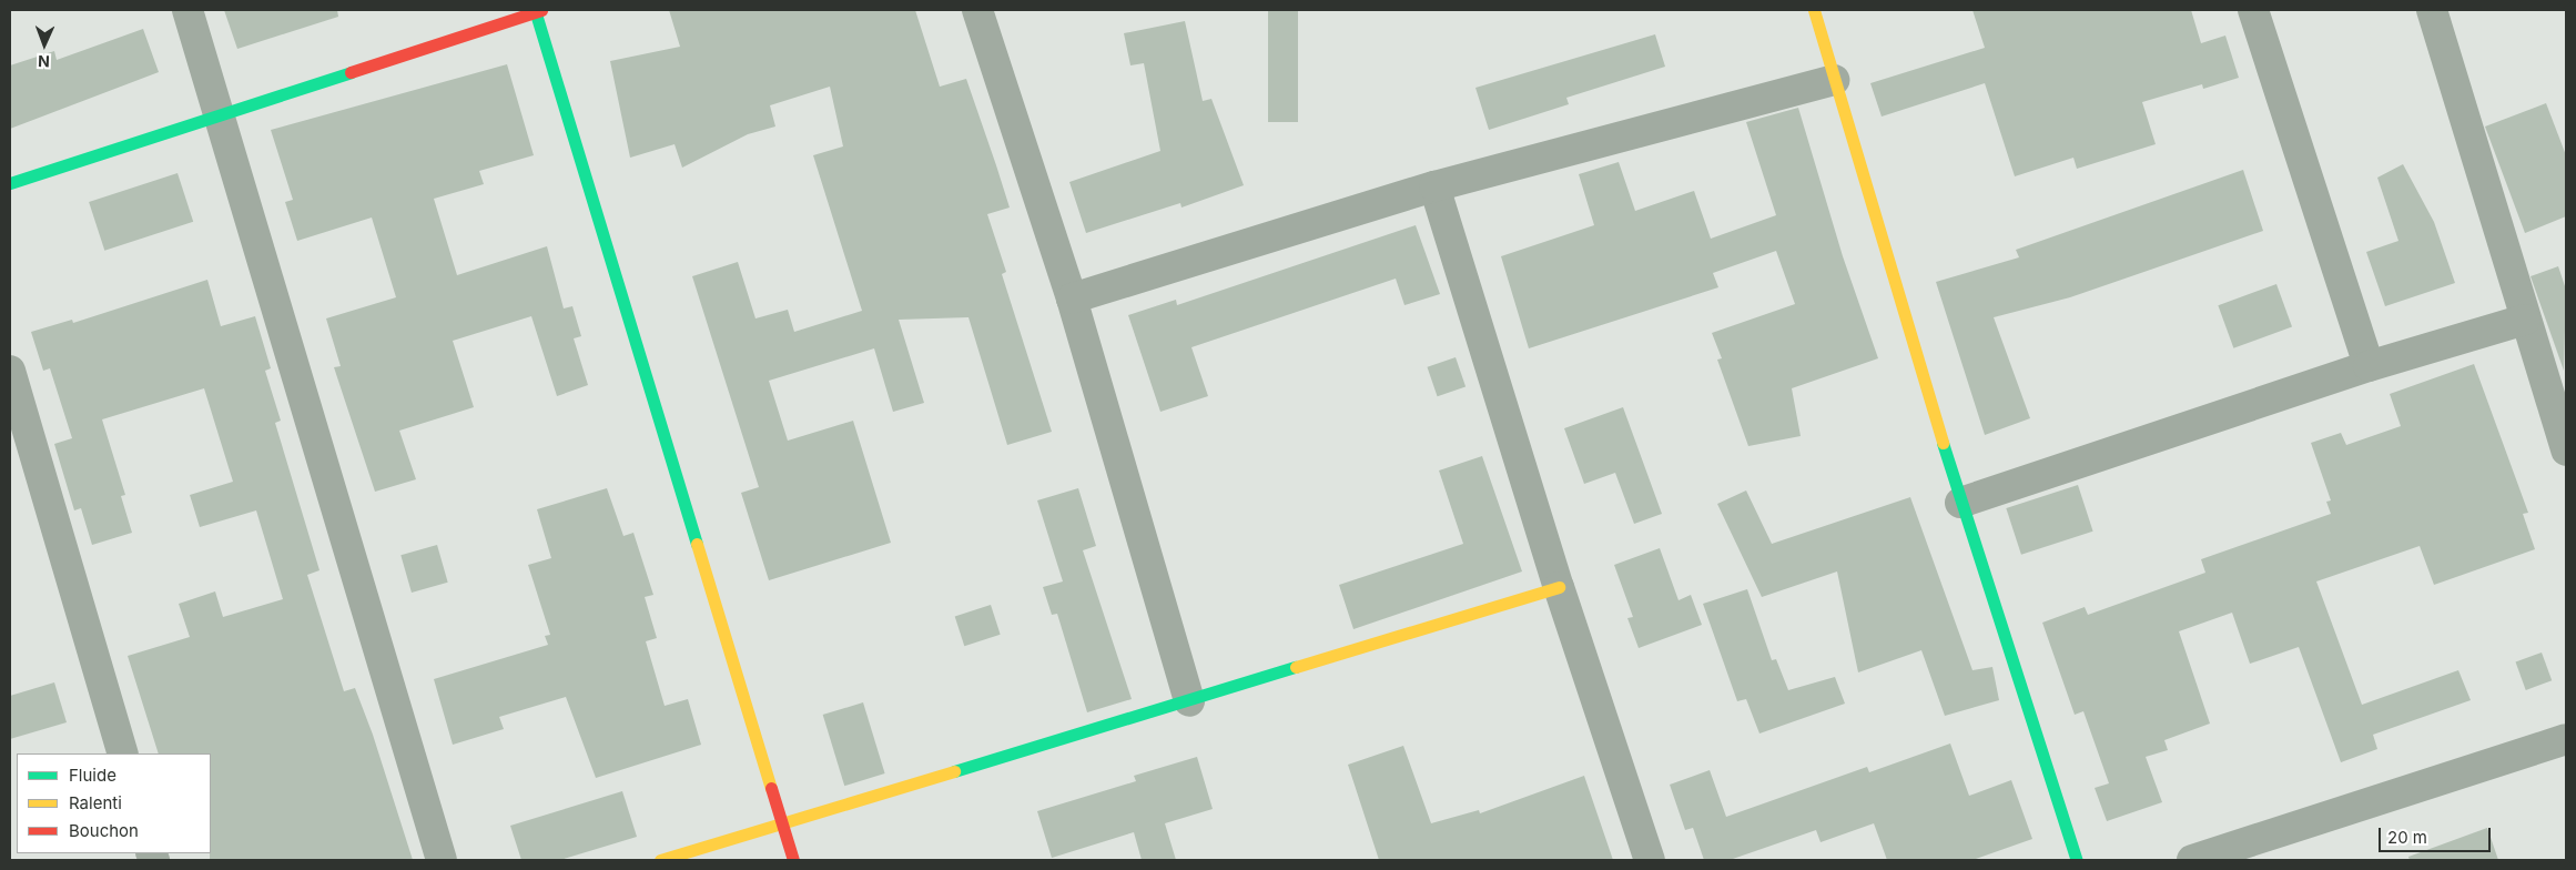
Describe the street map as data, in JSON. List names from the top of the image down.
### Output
{
  "legend": ["Fluide", "Ralenti", "Bouchon"],
  "scale_bar": "20 m",
  "north": "bottom"
}
